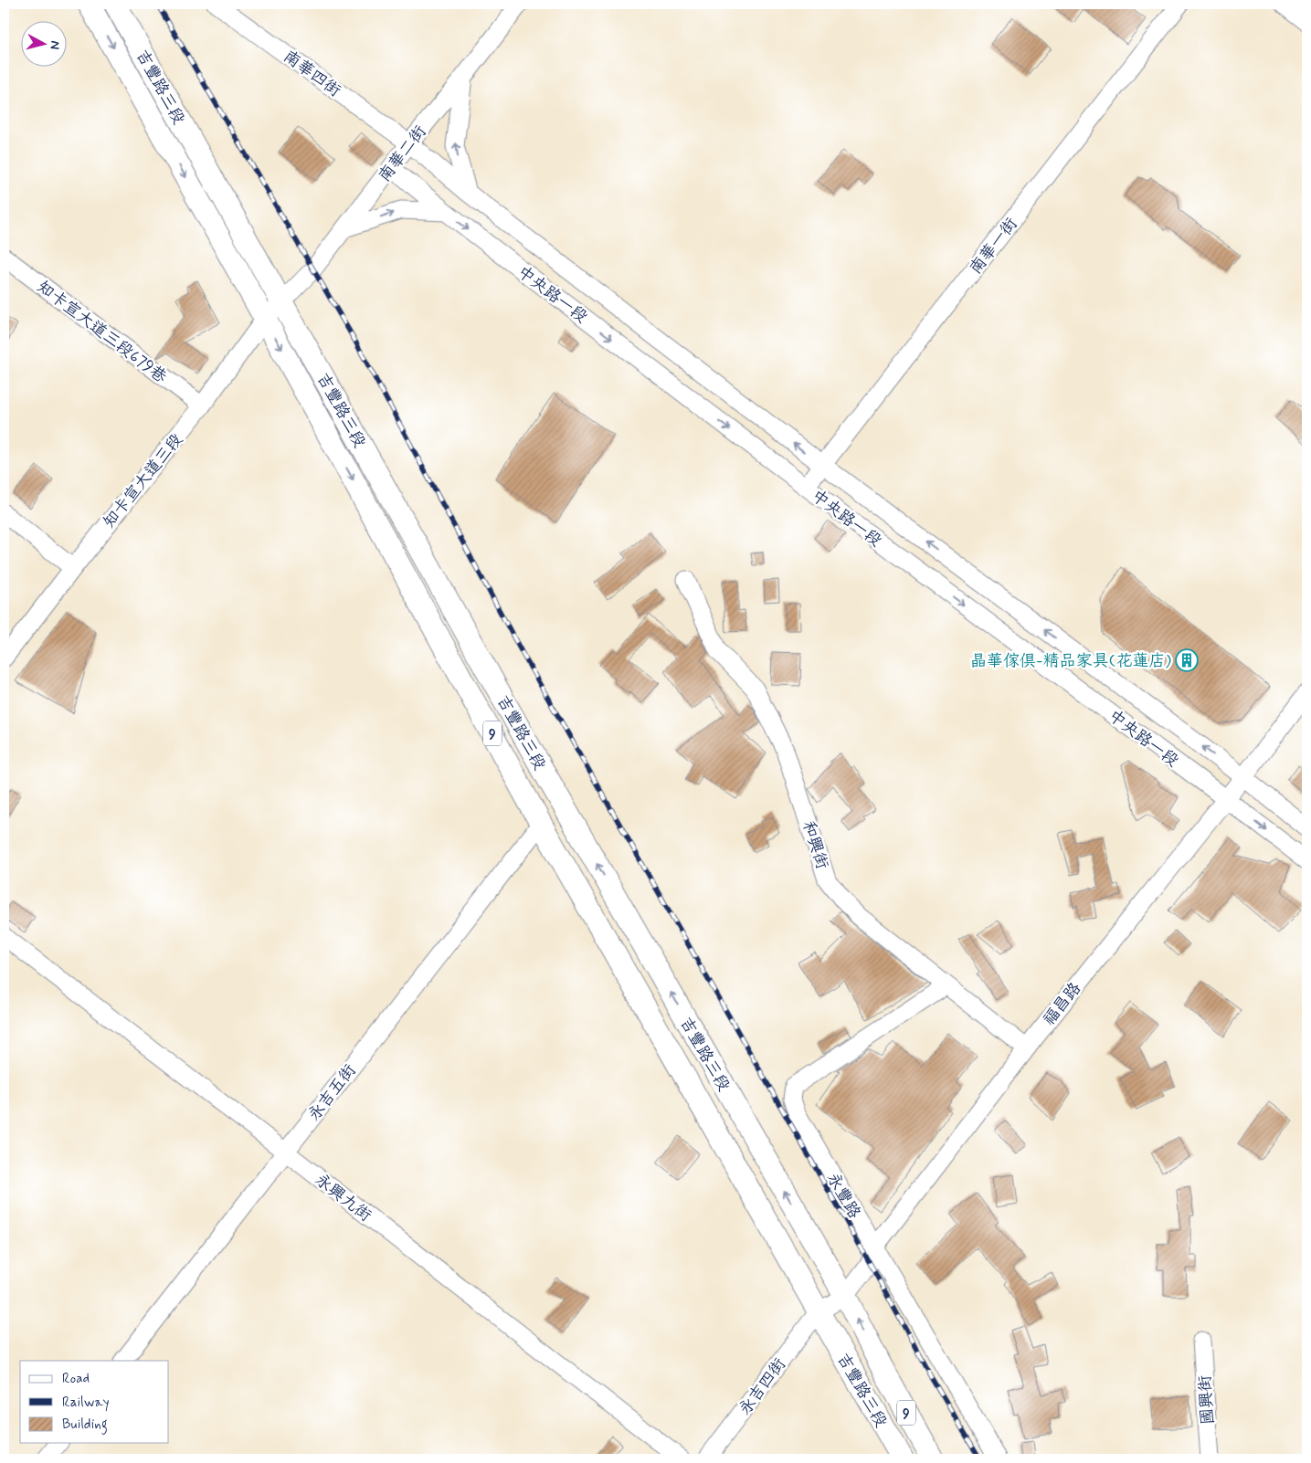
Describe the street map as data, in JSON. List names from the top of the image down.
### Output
{
  "streets": {
    "main road": ["吉豐路三段", "9"],
    "street": [
      "南華四街",
      "南華二街",
      "南華一街",
      "中央路一段",
      "知卡宣大道三段679巷",
      "知卡宣大道三段",
      "和興街",
      "福昌路",
      "永吉五街",
      "永豐路",
      "永興九街",
      "永吉四街",
      "國興街"
    ]
  },
  "crossings": [
    ["南華四街", "南華二街"],
    ["南華四街", "中央路一段"],
    ["吉豐路三段", "南華二街"],
    ["吉豐路三段", "知卡宣大道三段"],
    ["吉豐路三段", "福昌路"],
    ["吉豐路三段", "永吉五街"],
    ["吉豐路三段", "永吉四街"],
    ["南華二街", "中央路一段"],
    ["南華二街", "知卡宣大道三段"],
    ["南華一街", "中央路一段"],
    ["中央路一段", "福昌路"],
    ["知卡宣大道三段679巷", "知卡宣大道三段"],
    ["和興街", "福昌路"],
    ["和興街", "永豐路"],
    ["福昌路", "永豐路"],
    ["福昌路", "永吉四街"],
    ["永吉五街", "永興九街"]
  ],
  "places": {
    "building": ["晶華傢俱-精品家具(花蓮店)"]
  },
  "legend": ["Road", "Railway", "Building"],
  "north": "right"
}
